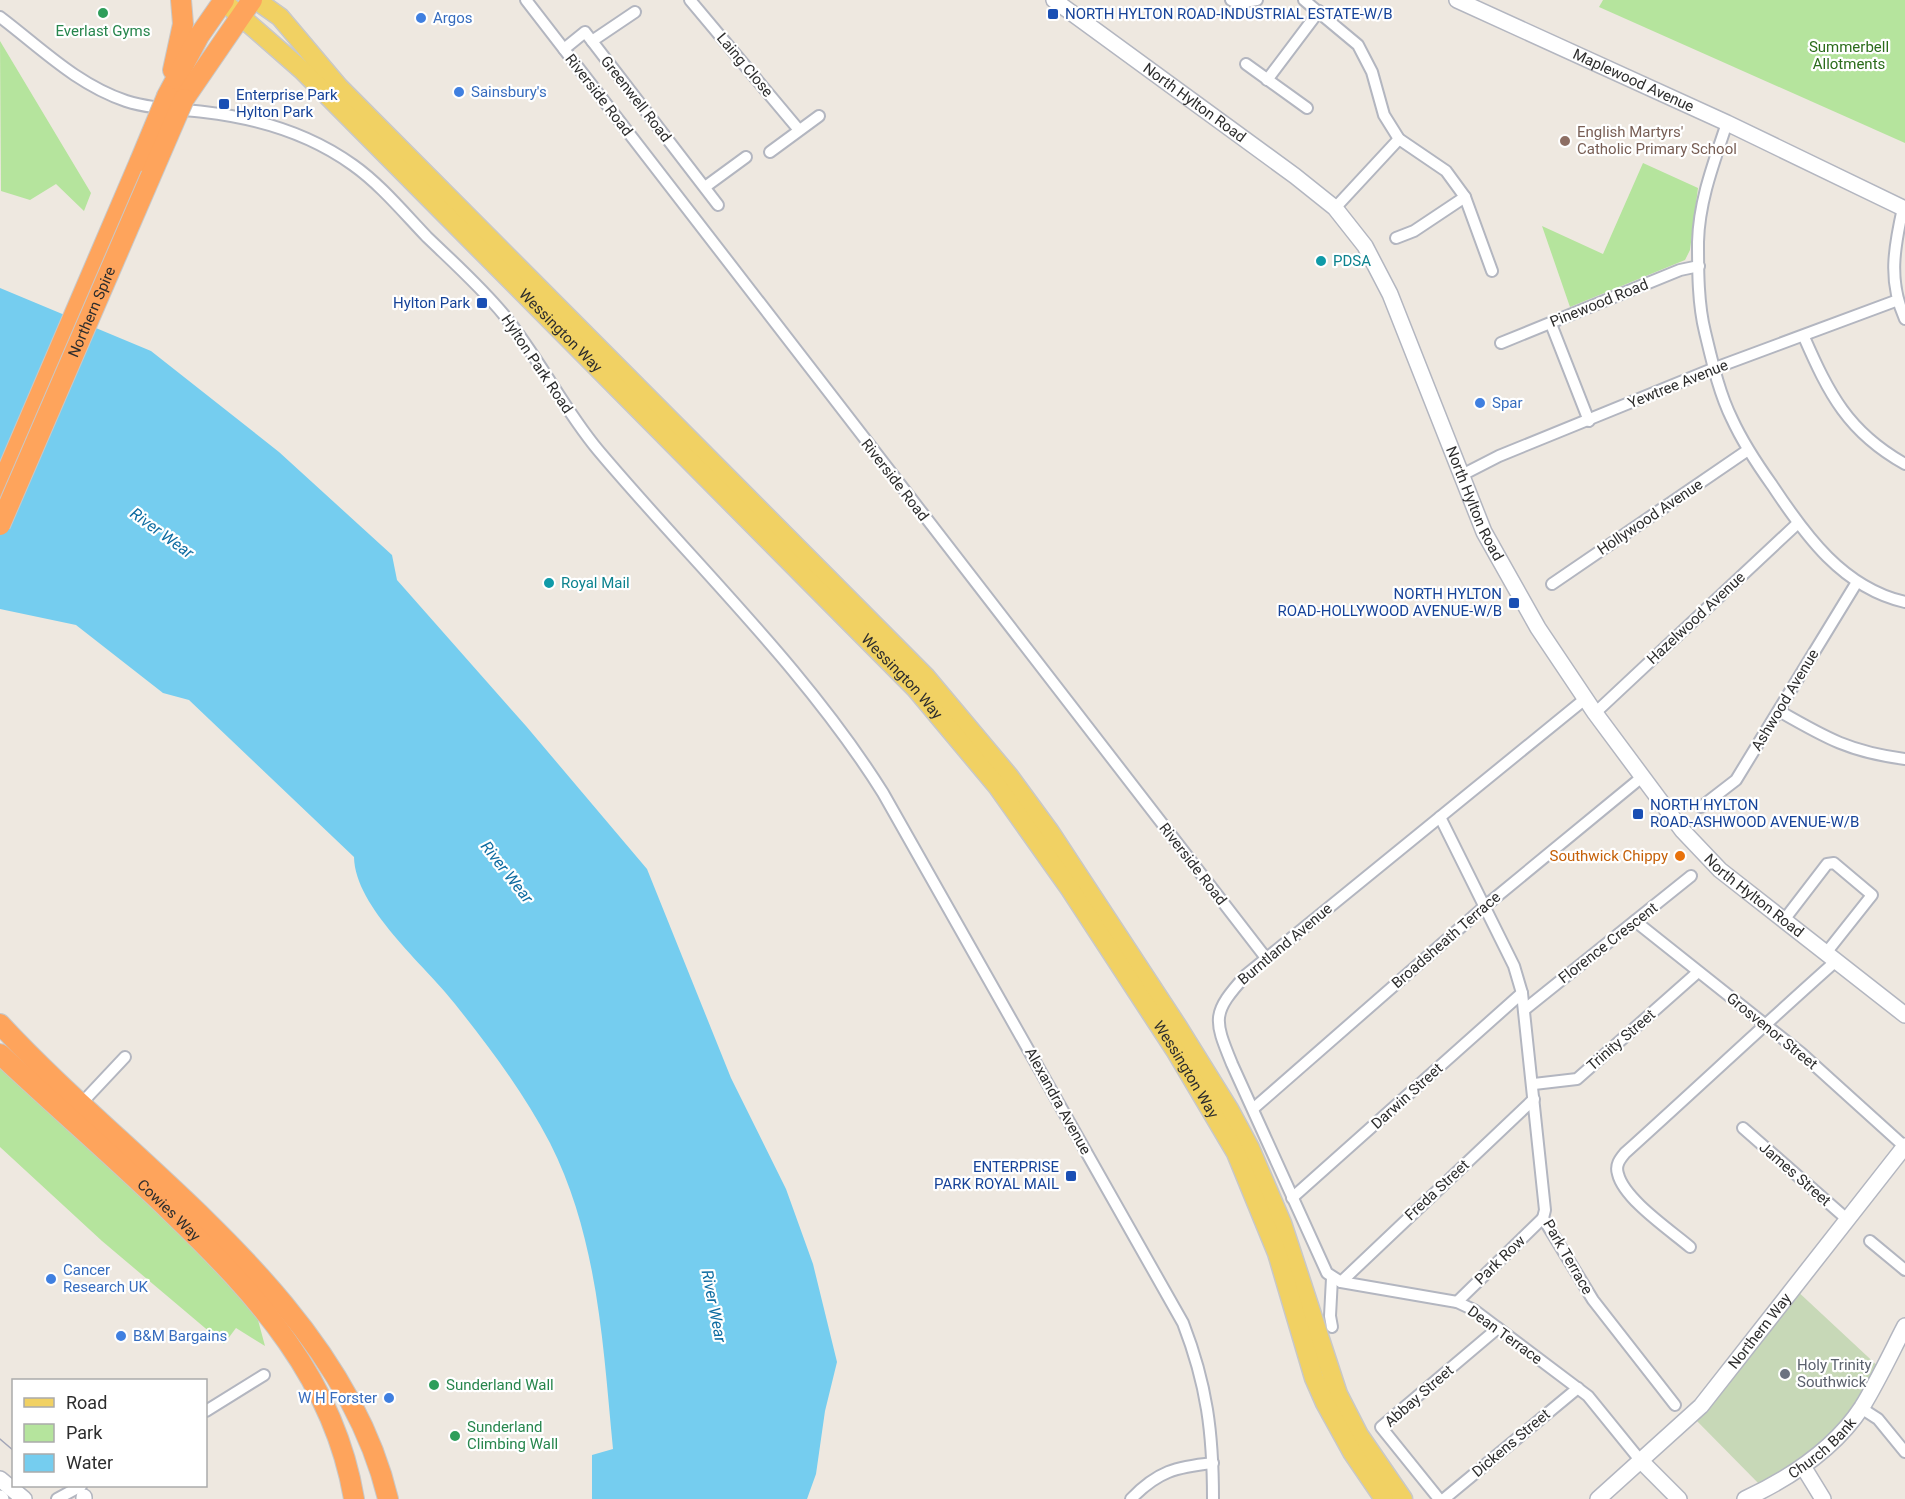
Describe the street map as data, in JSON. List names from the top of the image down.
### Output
{
  "streets": {
    "highway": ["Northern Spire", "Cowies Way"],
    "main road": ["Wessington Way"],
    "street": [
      "Laing Close",
      "Maplewood Avenue",
      "Riverside Road",
      "Greenwell Road",
      "North Hylton Road",
      "Pinewood Road",
      "Hylton Park Road",
      "Yewtree Avenue",
      "Hollywood Avenue",
      "Hazelwood Avenue",
      "Ashwood Avenue",
      "Broadsheath Terrace",
      "Florence Crescent",
      "Burntland Avenue",
      "Grosvenor Street",
      "Trinity Street",
      "Darwin Street",
      "Alexandra Avenue",
      "James Street",
      "Freda Street",
      "Park Terrace",
      "Park Row",
      "Northern Way",
      "Dean Terrace",
      "Abbay Street",
      "Dickens Street",
      "Church Bank"
    ]
  },
  "crossings": [
    ["Riverside Road", "Greenwell Road"],
    ["Riverside Road", "Burntland Avenue"],
    ["North Hylton Road", "Yewtree Avenue"],
    ["North Hylton Road", "Hazelwood Avenue"],
    ["North Hylton Road", "Broadsheath Terrace"],
    ["North Hylton Road", "Burntland Avenue"],
    ["Hylton Park Road", "Alexandra Avenue"],
    ["Broadsheath Terrace", "Burntland Avenue"],
    ["Broadsheath Terrace", "Park Terrace"],
    ["Florence Crescent", "Grosvenor Street"],
    ["Florence Crescent", "Park Terrace"],
    ["Burntland Avenue", "Darwin Street"],
    ["Burntland Avenue", "Freda Street"],
    ["Burntland Avenue", "Park Terrace"],
    ["Burntland Avenue", "Dean Terrace"],
    ["Grosvenor Street", "Trinity Street"],
    ["Grosvenor Street", "Northern Way"],
    ["Trinity Street", "Park Terrace"],
    ["Darwin Street", "Park Terrace"],
    ["James Street", "Northern Way"],
    ["Freda Street", "Park Terrace"],
    ["Freda Street", "Dean Terrace"],
    ["Park Terrace", "Park Row"],
    ["Park Row", "Dean Terrace"],
    ["Northern Way", "Dean Terrace"],
    ["Dean Terrace", "Abbay Street"],
    ["Dean Terrace", "Dickens Street"]
  ],
  "water": ["River Wear"],
  "parks": ["Summerbell Allotments"],
  "places": {
    "other": [
      "Everlast Gyms",
      "Argos",
      "Sainsbury's",
      "English Martyrs' Catholic Primary School",
      "PDSA",
      "Spar",
      "Royal Mail",
      "Southwick Chippy",
      "Cancer Research UK",
      "B&M Bargains",
      "Holy Trinity Southwick",
      "Sunderland Wall",
      "W H Forster",
      "Sunderland Climbing Wall"
    ],
    "transit": [
      "NORTH HYLTON ROAD-INDUSTRIAL ESTATE-W/B",
      "Enterprise Park Hylton Park",
      "Hylton Park",
      "NORTH HYLTON ROAD-HOLLYWOOD AVENUE-W/B",
      "NORTH HYLTON ROAD-ASHWOOD AVENUE-W/B",
      "ENTERPRISE PARK ROYAL MAIL"
    ]
  },
  "legend": ["Road", "Park", "Water"]
}
